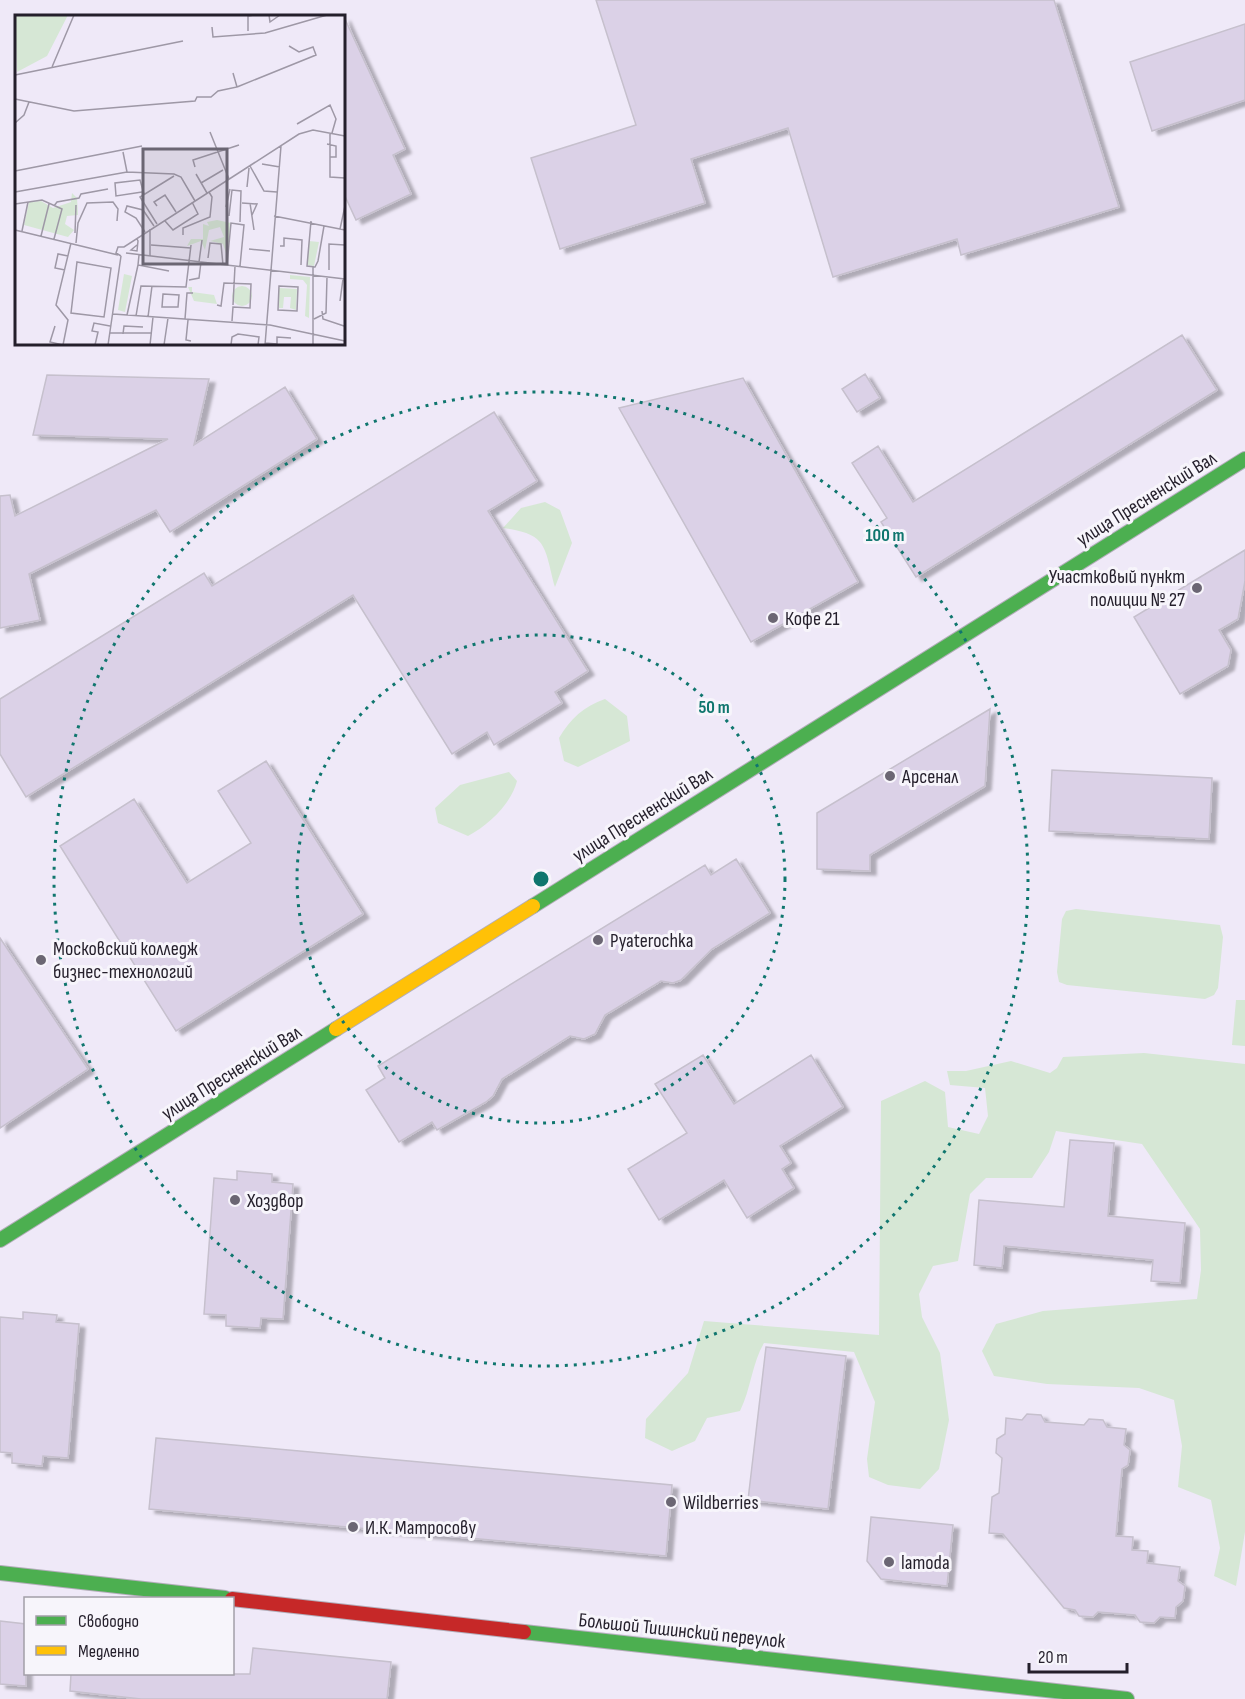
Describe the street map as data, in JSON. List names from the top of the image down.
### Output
{
  "streets": {
    "main road": ["улица Пресненский Вал", "Большой Тишинский переулок"]
  },
  "places": [
    "Участковый пункт полиции № 27",
    "Кофе 21",
    "Арсенал",
    "Pyaterochka",
    "Московский колледж бизнес-технологий",
    "Хоздвор",
    "Wildberries",
    "И.К. Матросову",
    "lamoda"
  ],
  "legend": ["Свободно", "Медленно"],
  "scale_bar": "20 m",
  "rings": ["100 m", "50 m"]
}
